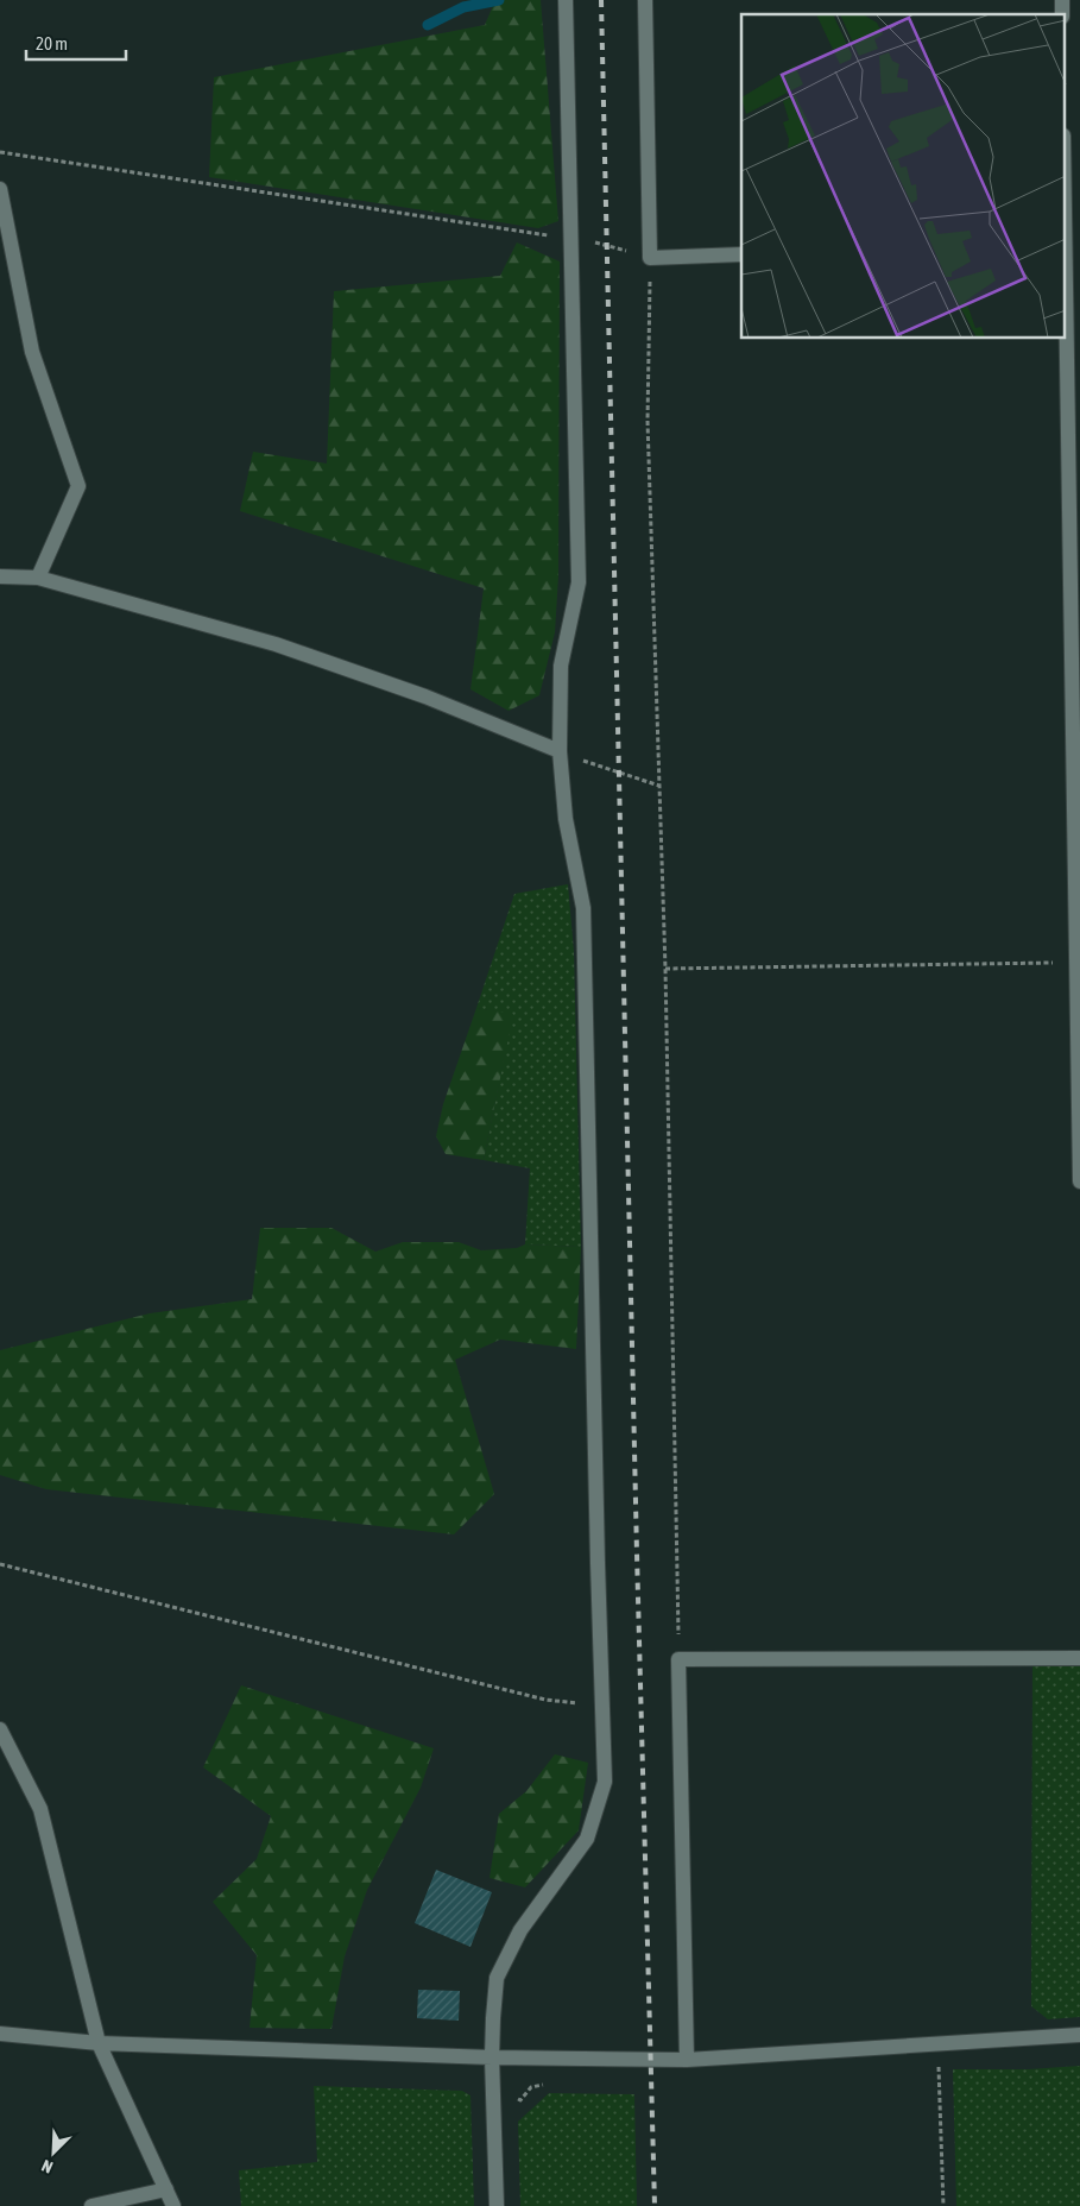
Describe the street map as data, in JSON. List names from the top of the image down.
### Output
{
  "scale_bar": "20 m",
  "north": "bottom left"
}
